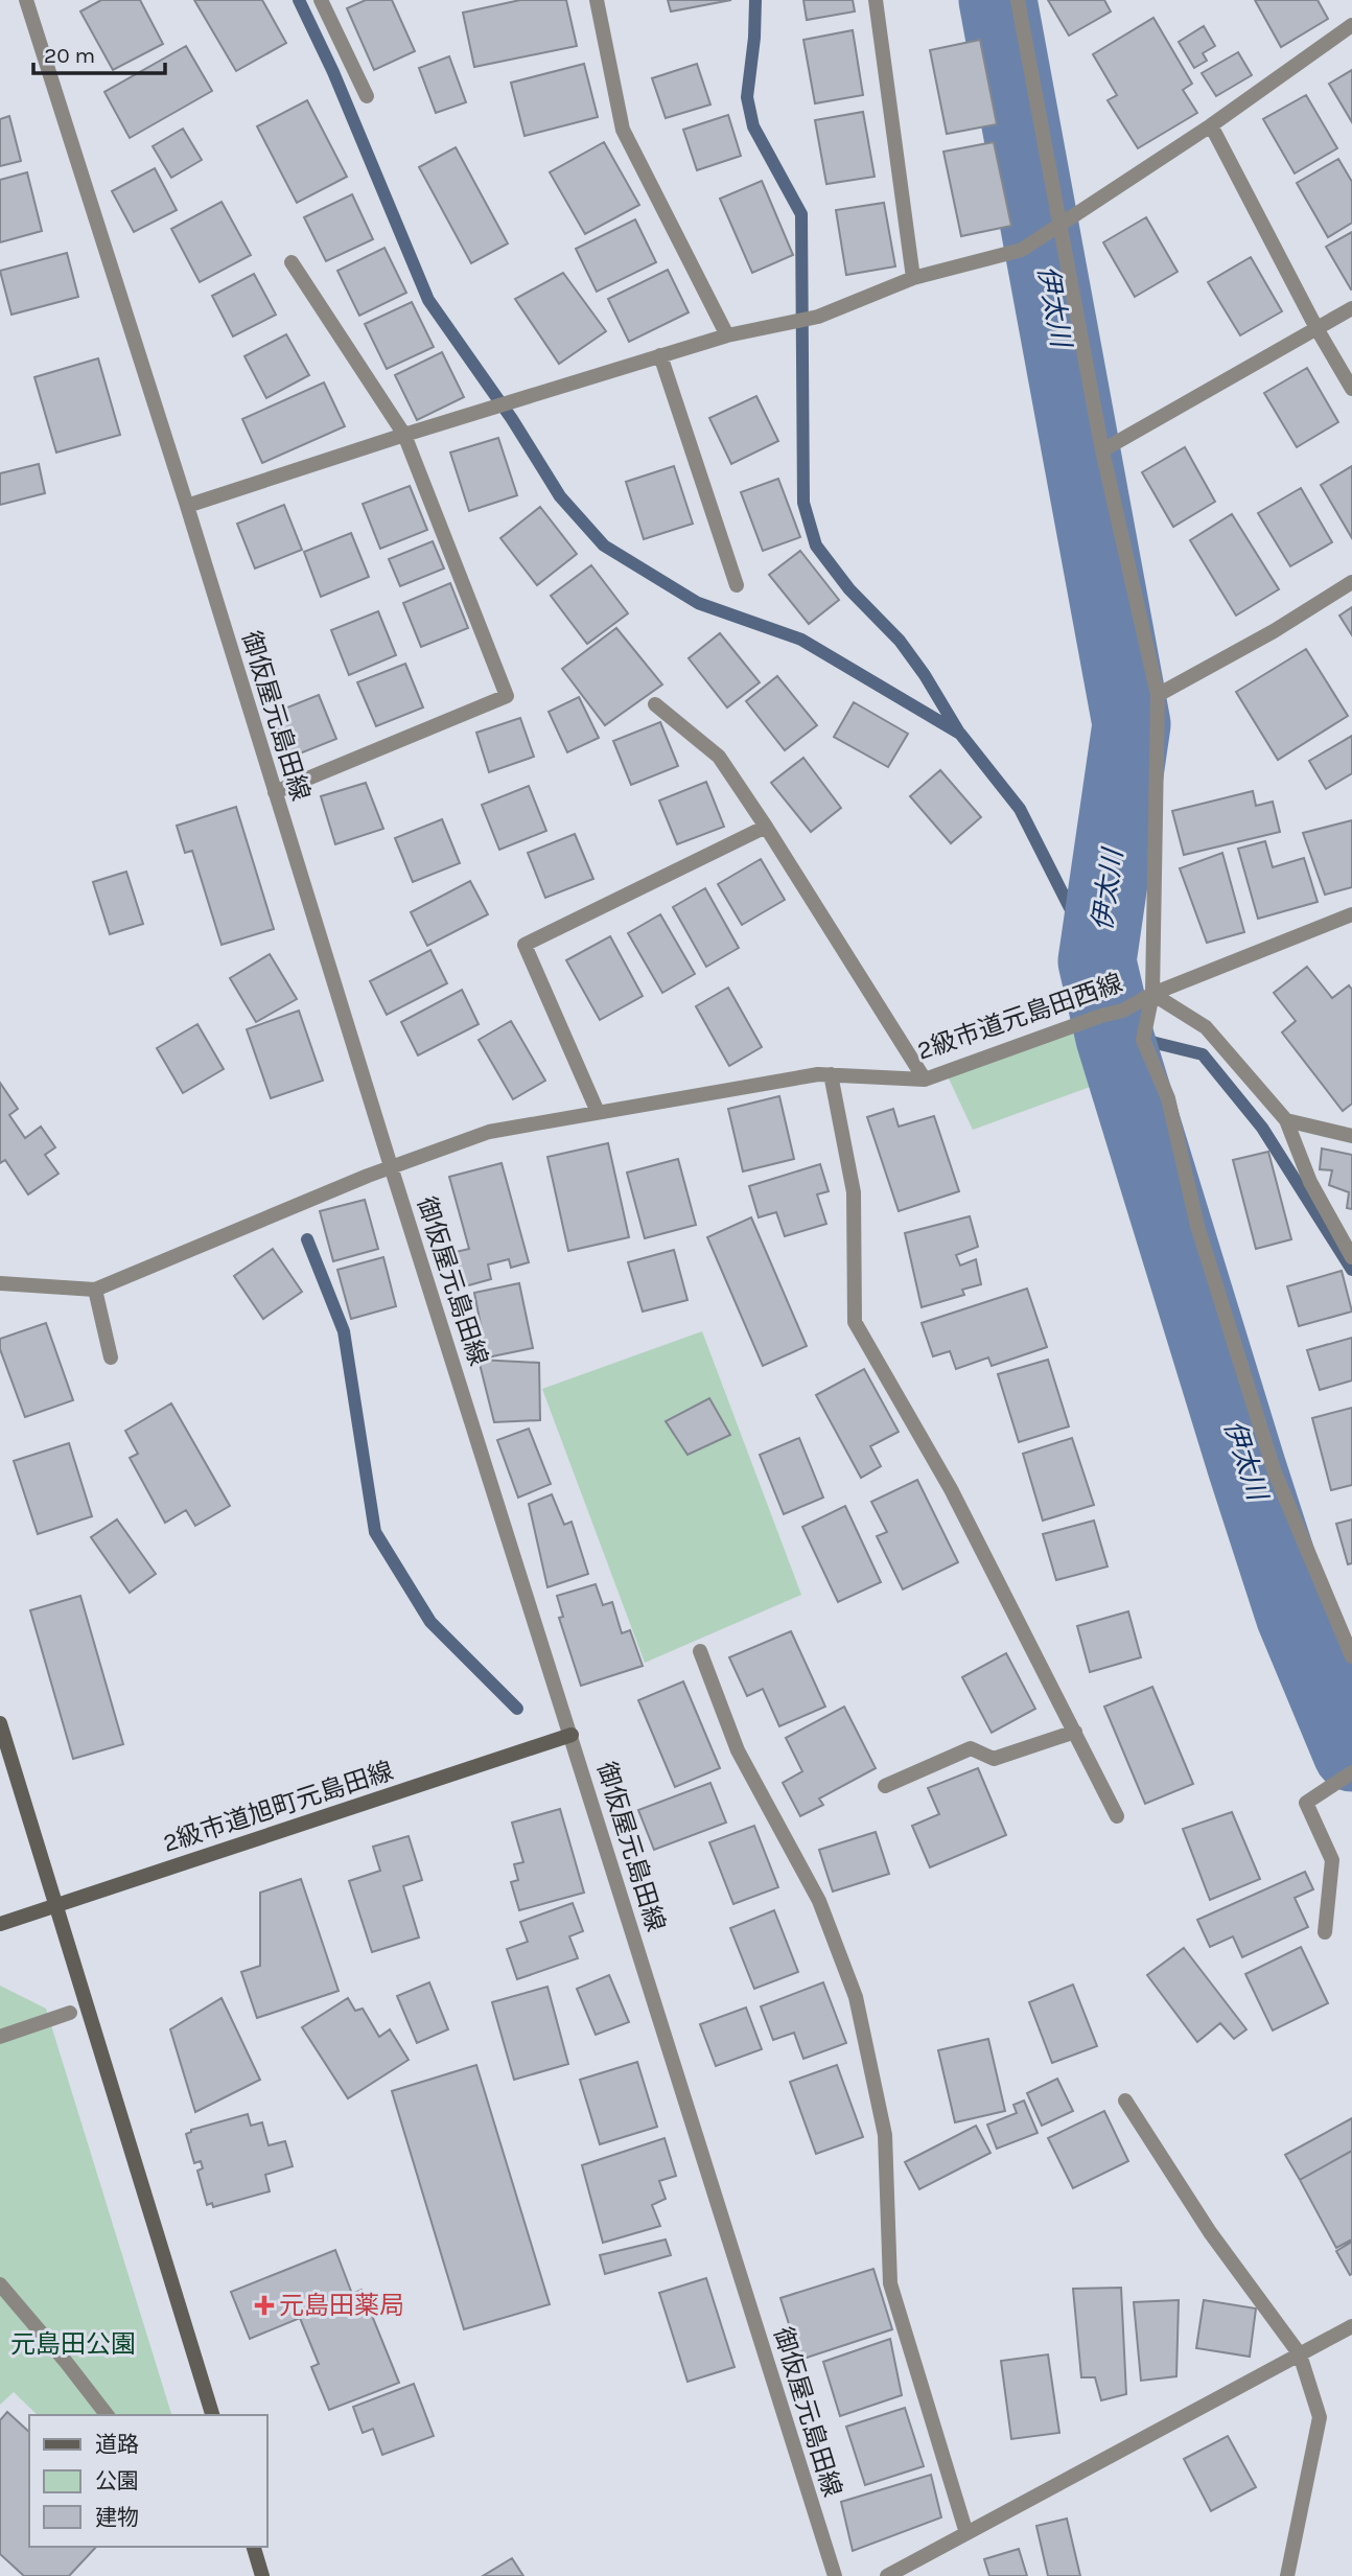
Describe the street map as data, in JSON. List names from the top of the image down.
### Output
{
  "streets": {
    "street": ["御仮屋元島田線", "2級市道元島田西線", "2級市道旭町元島田線"]
  },
  "crossings": [
    ["御仮屋元島田線", "2級市道元島田西線"],
    ["御仮屋元島田線", "2級市道旭町元島田線"]
  ],
  "water": ["伊太川"],
  "parks": ["元島田公園"],
  "places": {
    "health": ["元島田薬局"]
  },
  "legend": ["道路", "公園", "建物"],
  "scale_bar": "20 m"
}
